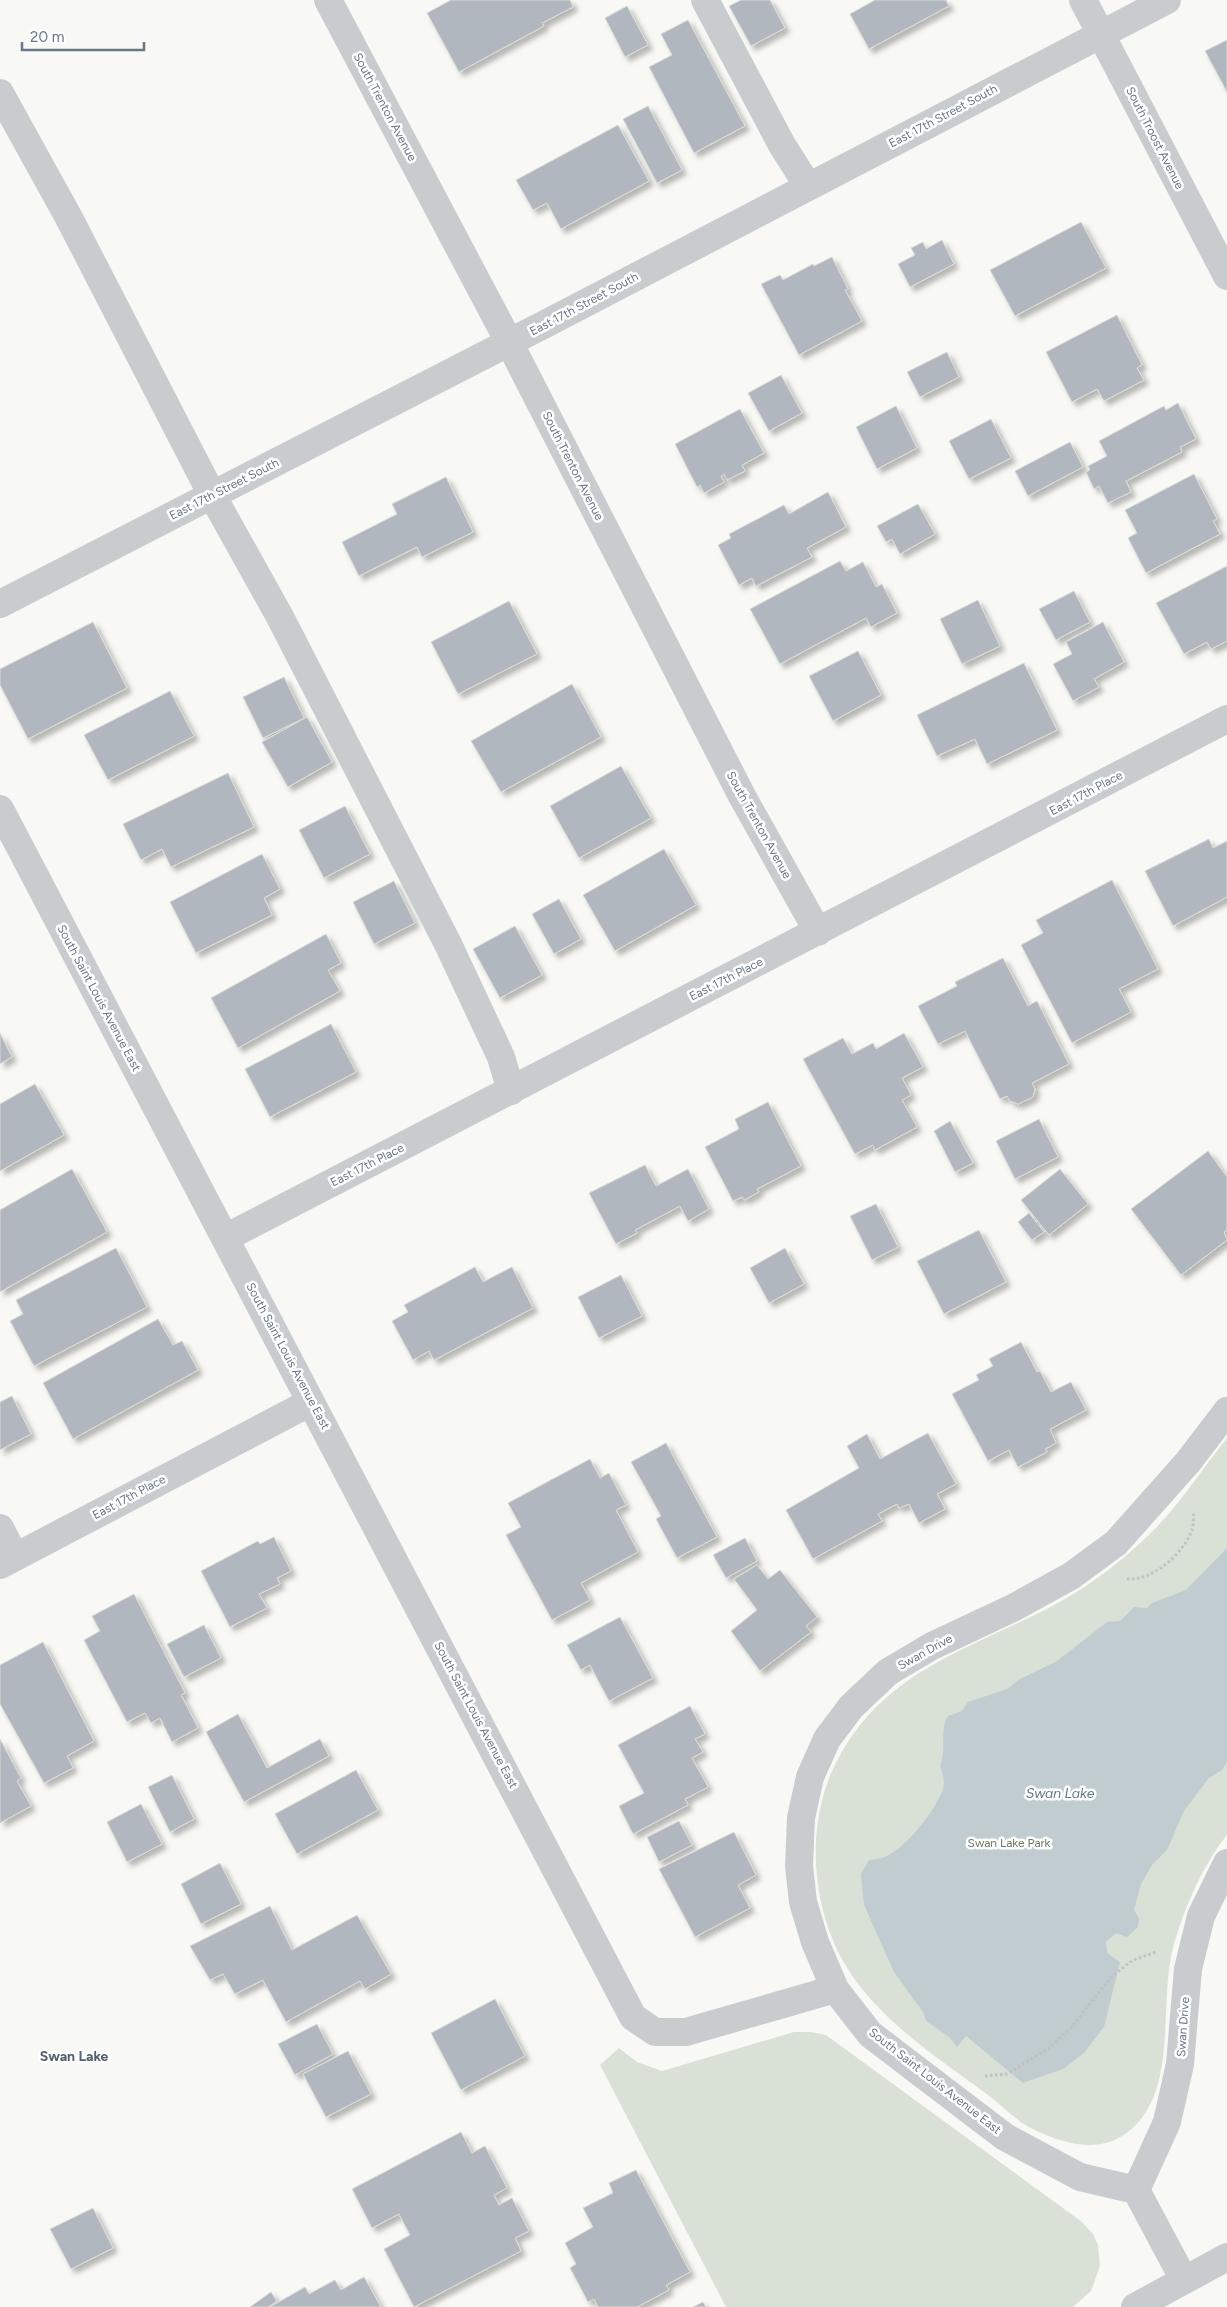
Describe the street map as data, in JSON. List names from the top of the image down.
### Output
{
  "streets": {
    "street": [
      "South Trenton Avenue",
      "East 17th Street South",
      "South Troost Avenue",
      "East 17th Place",
      "South Saint Louis Avenue East",
      "Swan Drive"
    ]
  },
  "crossings": [
    ["South Trenton Avenue", "East 17th Street South"],
    ["South Trenton Avenue", "East 17th Place"],
    ["East 17th Street South", "South Troost Avenue"],
    ["East 17th Place", "South Saint Louis Avenue East"],
    ["South Saint Louis Avenue East", "Swan Drive"]
  ],
  "districts": ["Swan Lake"],
  "water": ["Swan Lake"],
  "parks": ["Swan Lake Park"],
  "scale_bar": "20 m"
}
